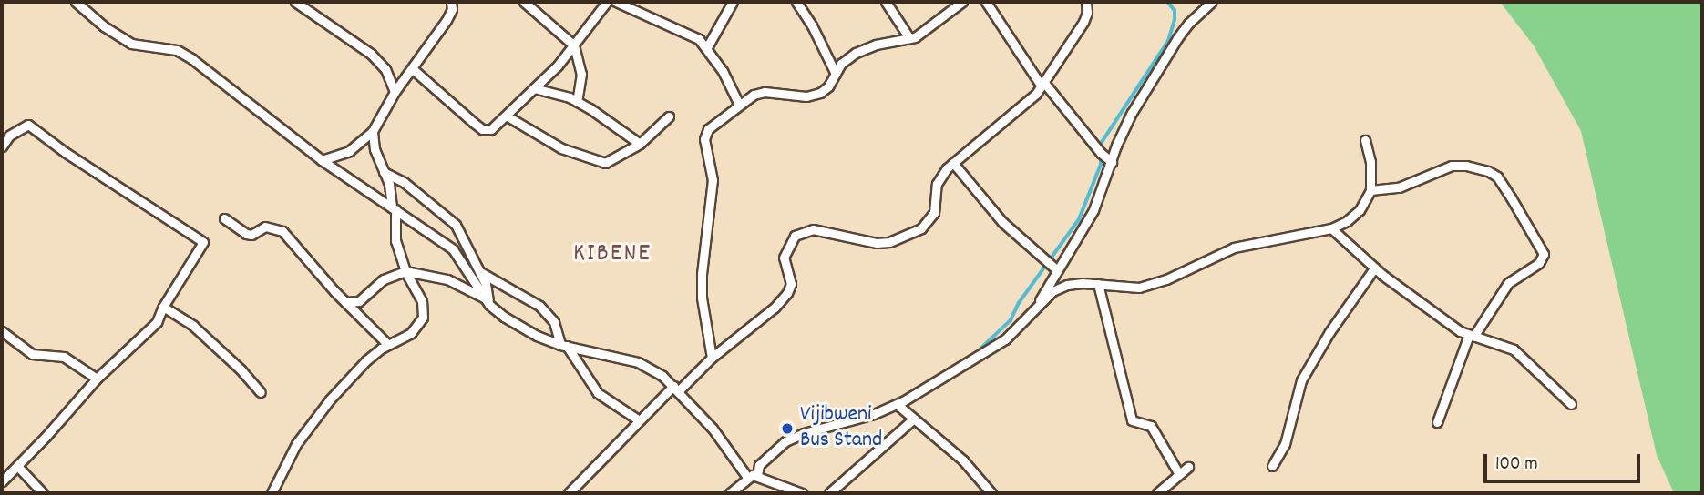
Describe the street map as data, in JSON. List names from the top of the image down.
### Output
{
  "districts": ["KIBENE"],
  "places": ["Vijibweni Bus Stand"],
  "scale_bar": "100 m"
}
